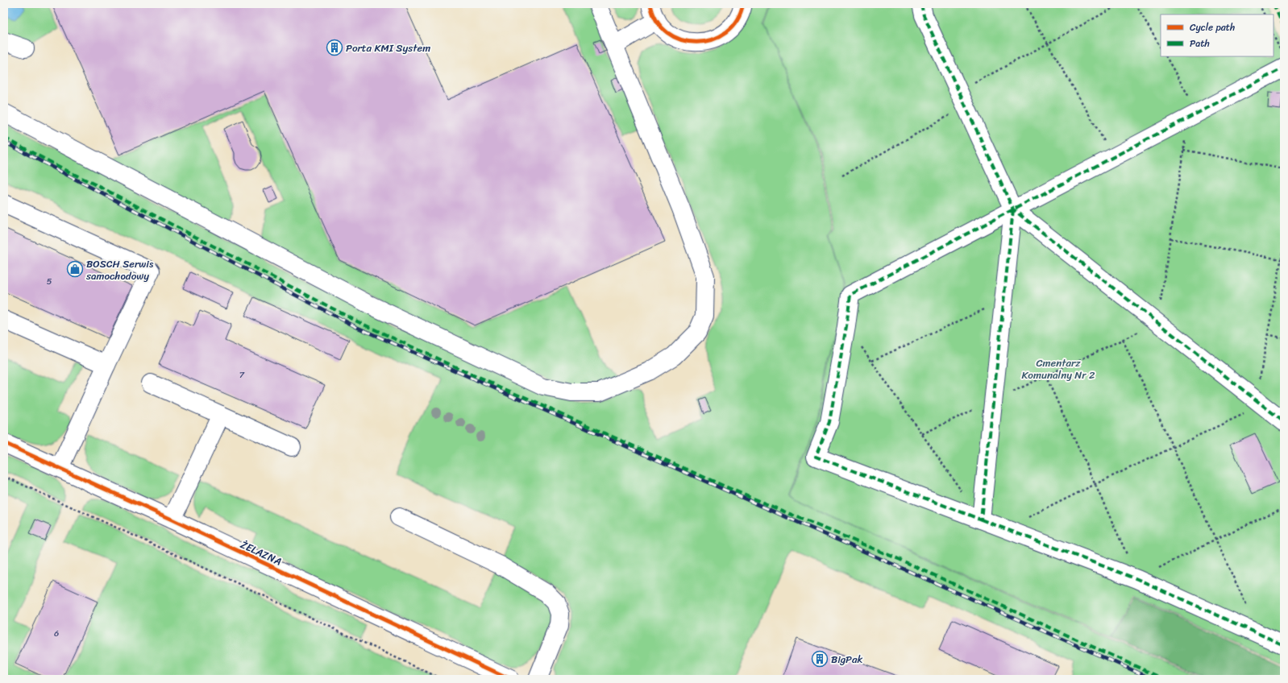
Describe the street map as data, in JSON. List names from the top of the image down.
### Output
{
  "streets": {
    "street": ["ŻELAZNA"]
  },
  "parks": ["Cmentarz Komunalny Nr 2"],
  "places": {
    "building": ["Porta KMI System", "BigPak"],
    "shop": ["BOSCH Serwis samochodowy"]
  },
  "house_numbers": ["5", "7", "6"],
  "legend": ["Cycle path", "Path"]
}
